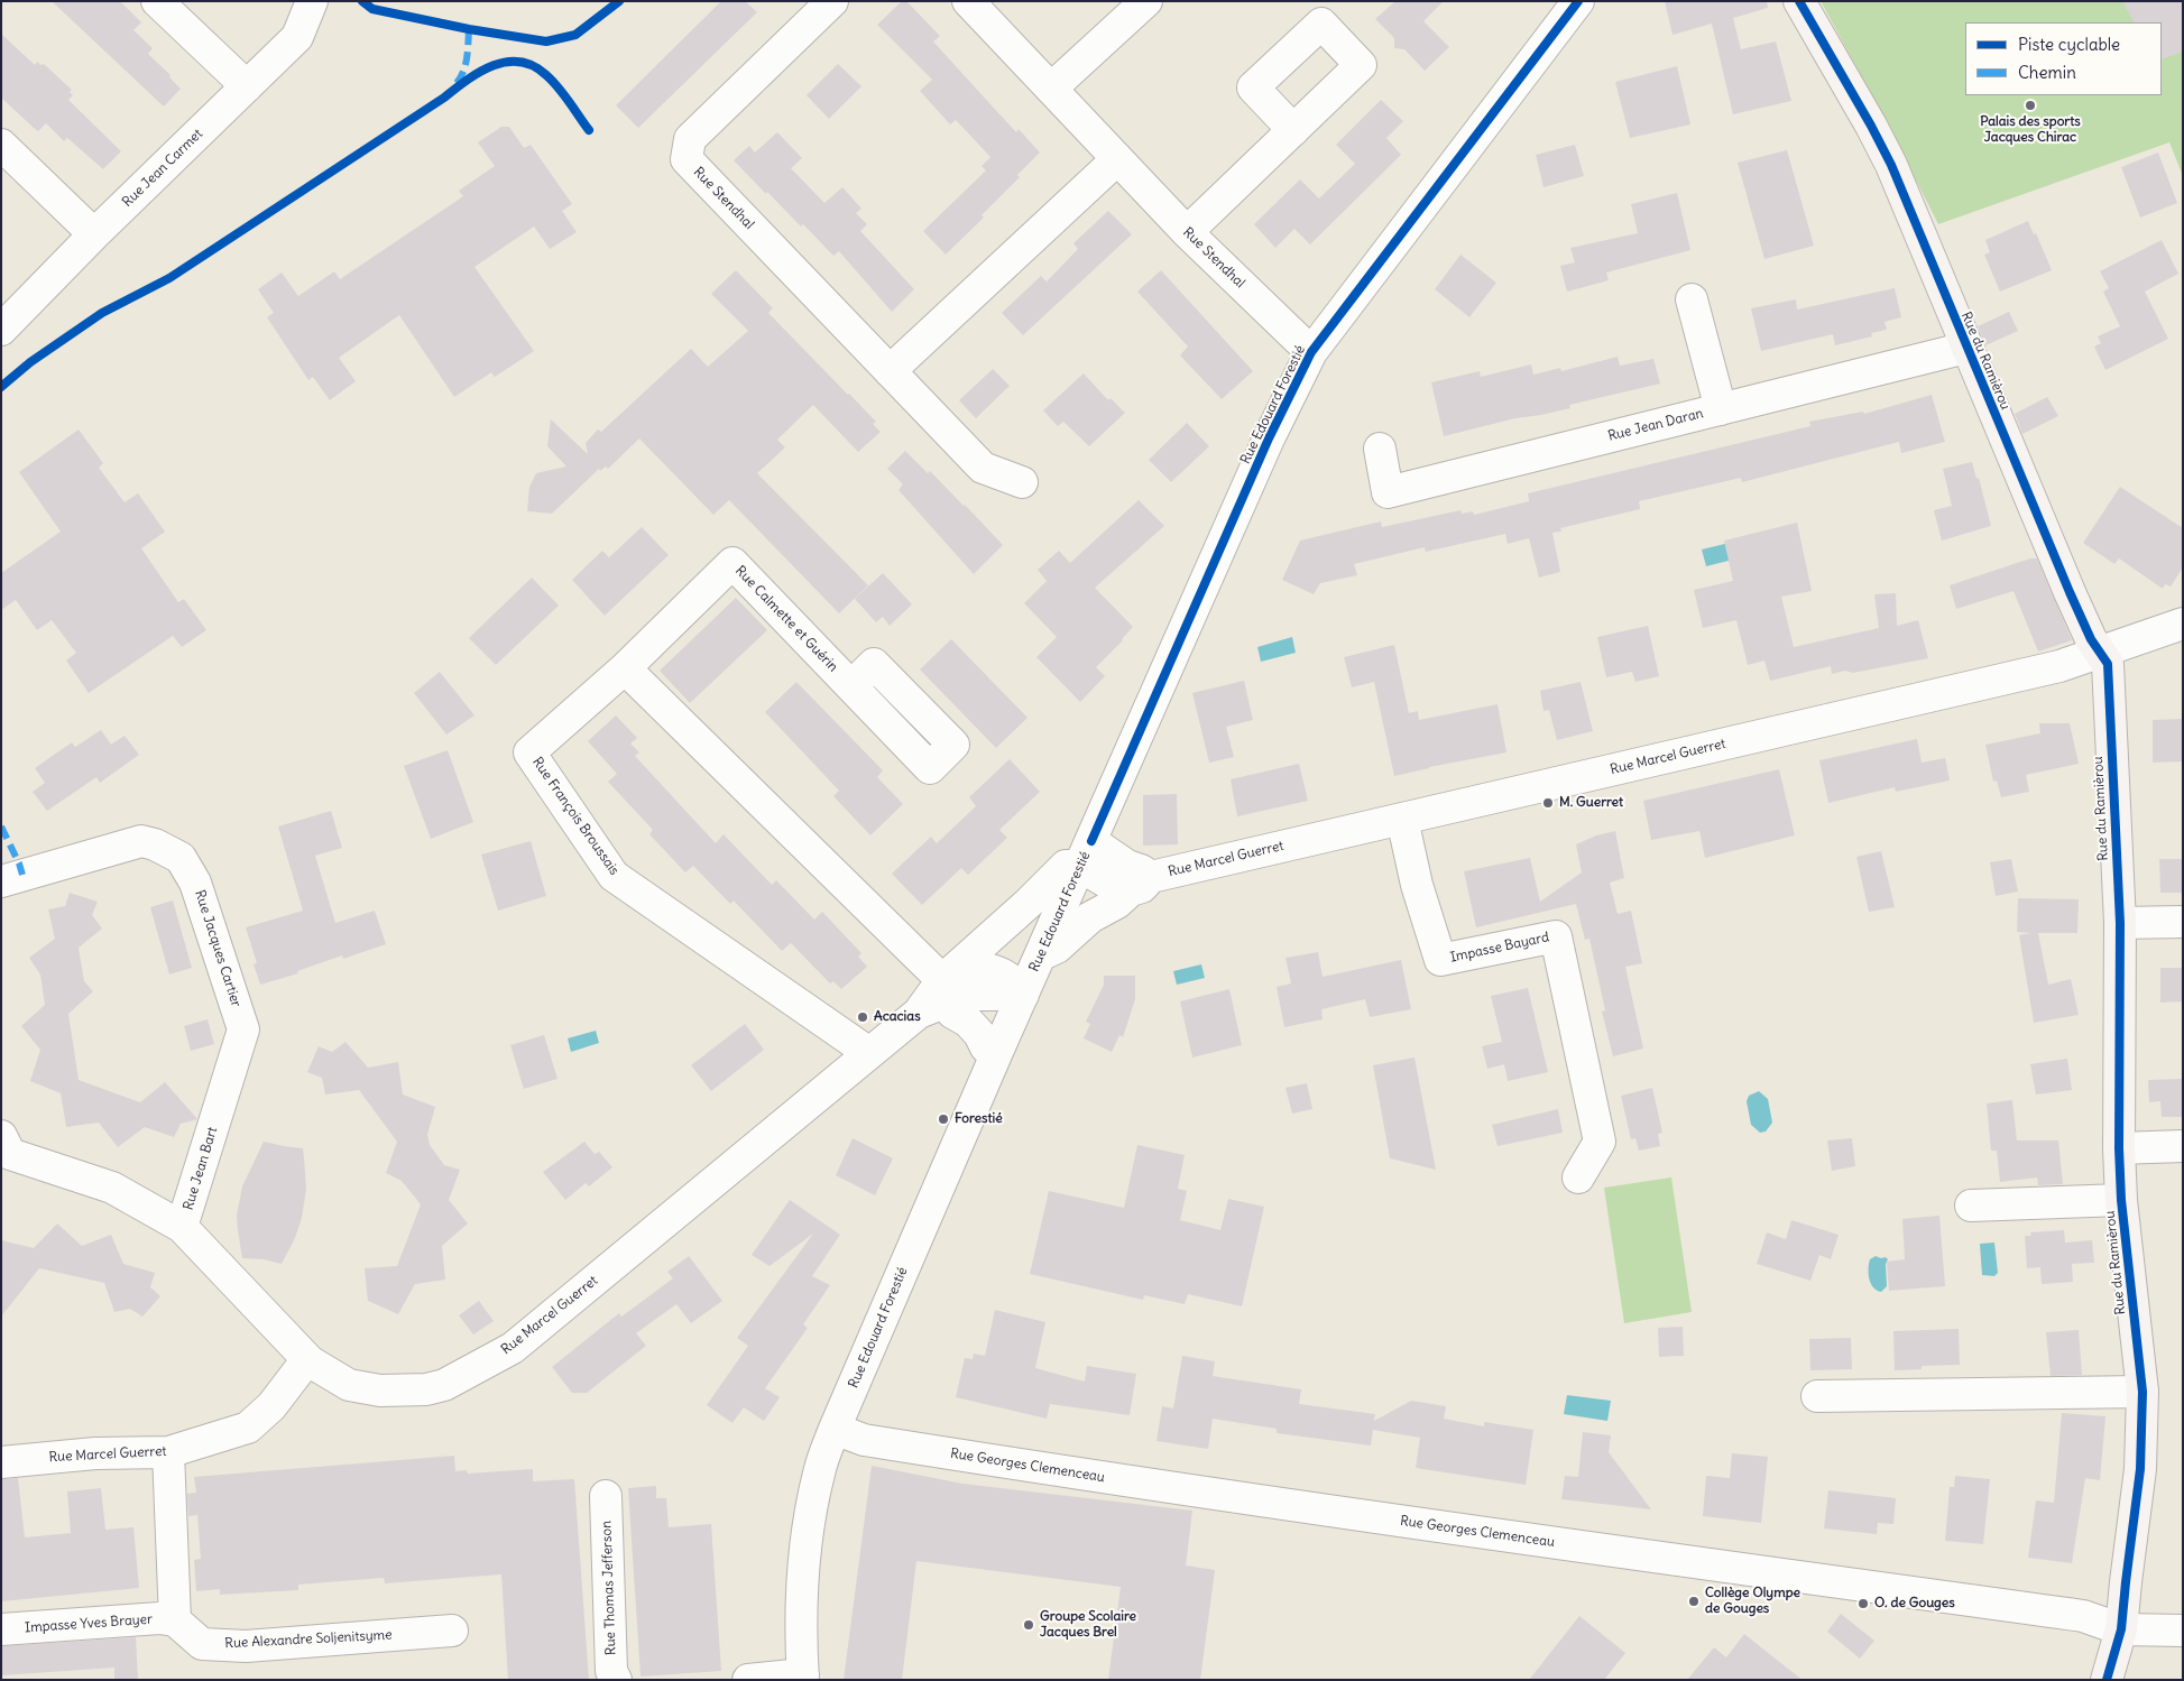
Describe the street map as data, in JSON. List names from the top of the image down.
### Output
{
  "streets": {
    "street": [
      "Rue Jean Carmet",
      "Rue Stendhal",
      "Rue du Ramièrou",
      "Rue Edouard Forestié",
      "Rue Jean Daran",
      "Rue Calmette et Guérin",
      "Rue Marcel Guerret",
      "Rue François Broussais",
      "Impasse Bayard",
      "Rue Jacques Cartier",
      "Rue Jean Bart",
      "Rue Georges Clemenceau",
      "Rue Thomas Jefferson",
      "Impasse Yves Brayer",
      "Rue Alexandre Soljenitsyme"
    ]
  },
  "crossings": [
    ["Rue Stendhal", "Rue Edouard Forestié"],
    ["Rue du Ramièrou", "Rue Jean Daran"],
    ["Rue du Ramièrou", "Rue Marcel Guerret"],
    ["Rue du Ramièrou", "Rue Georges Clemenceau"],
    ["Rue Edouard Forestié", "Rue Marcel Guerret"],
    ["Rue Edouard Forestié", "Rue Georges Clemenceau"],
    ["Rue Calmette et Guérin", "Rue François Broussais"],
    ["Rue Marcel Guerret", "Rue François Broussais"],
    ["Rue Marcel Guerret", "Impasse Bayard"],
    ["Rue Marcel Guerret", "Rue Jean Bart"],
    ["Rue Jacques Cartier", "Rue Jean Bart"],
    ["Impasse Yves Brayer", "Rue Alexandre Soljenitsyme"]
  ],
  "places": [
    "Palais des sports Jacques Chirac",
    "M. Guerret",
    "Acacias",
    "Forestié",
    "Collège Olympe de Gouges",
    "O. de Gouges",
    "Groupe Scolaire Jacques Brel"
  ],
  "legend": ["Piste cyclable", "Chemin"]
}
